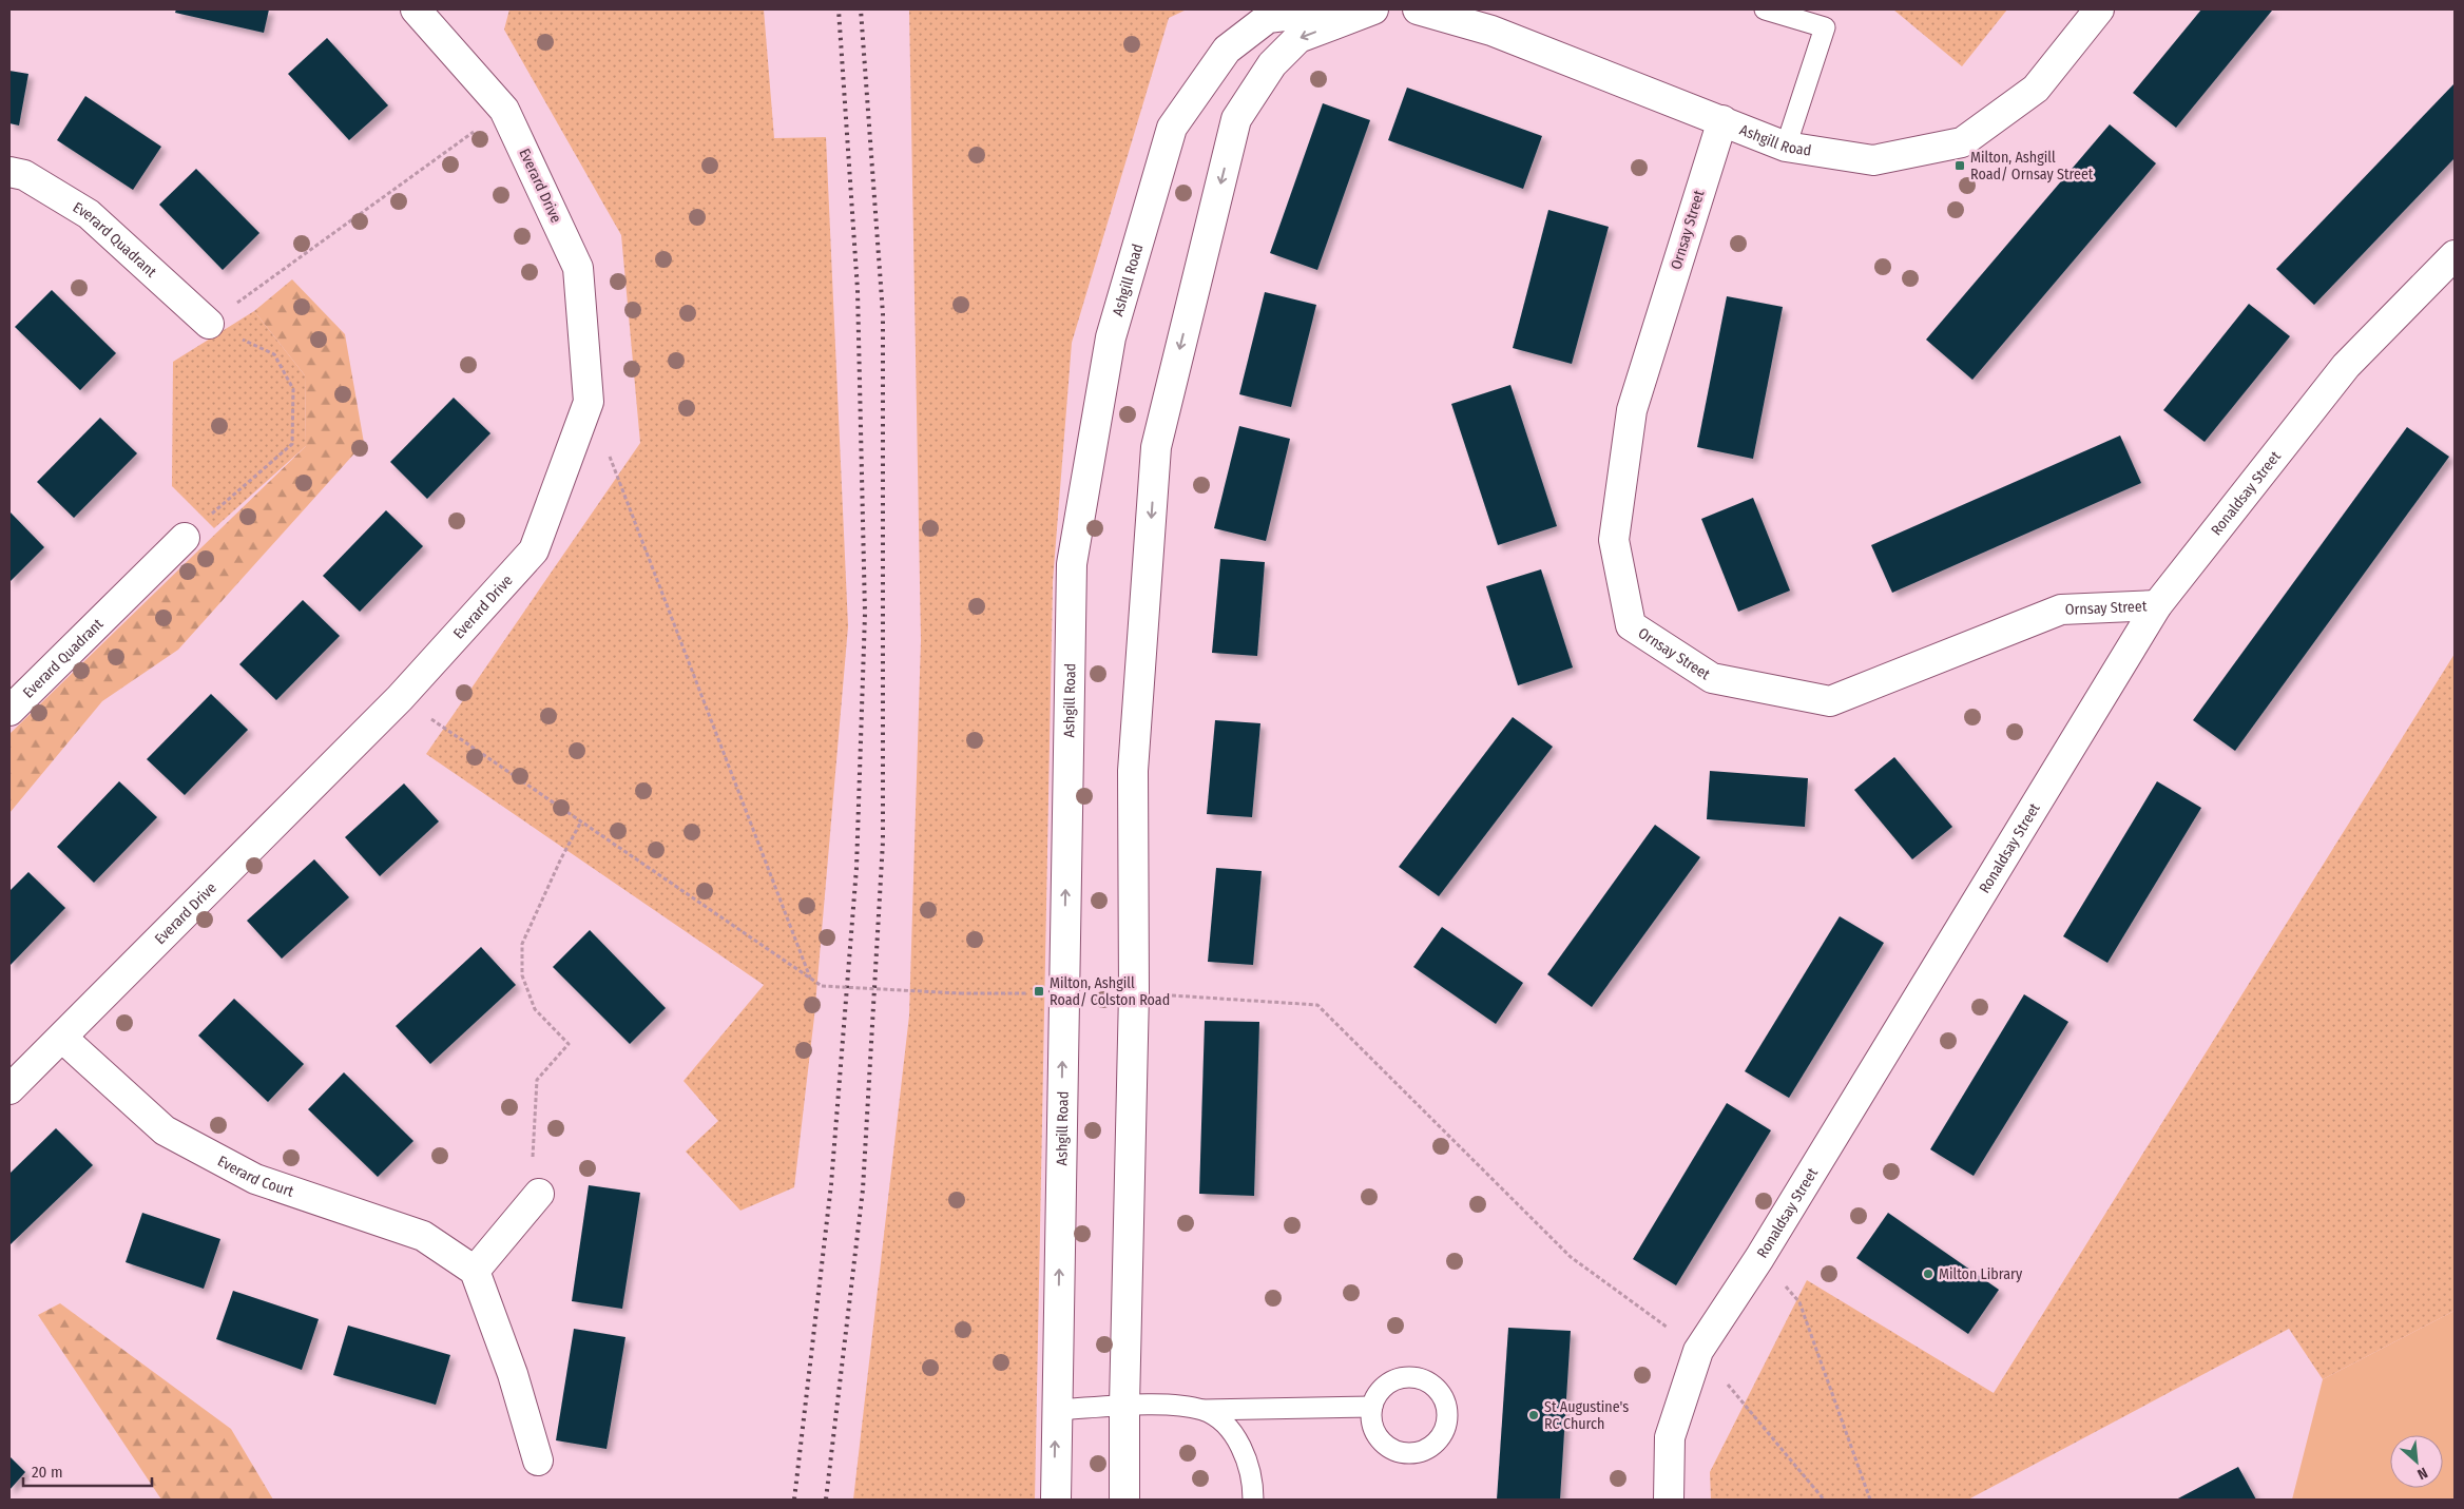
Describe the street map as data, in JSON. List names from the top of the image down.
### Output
{
  "streets": {
    "street": [
      "Ashgill Road",
      "Everard Drive",
      "Ornsay Street",
      "Everard Quadrant",
      "Ronaldsay Street",
      "Everard Court"
    ]
  },
  "crossings": [
    ["Ashgill Road", "Ornsay Street"],
    ["Everard Drive", "Everard Court"],
    ["Ornsay Street", "Ronaldsay Street"]
  ],
  "places": {
    "transit": ["Milton, Ashgill Road/ Ornsay Street", "Milton, Ashgill Road/ Colston Road"],
    "other": ["Milton Library", "St Augustine's RC Church"]
  },
  "scale_bar": "20 m",
  "north": "bottom right"
}
